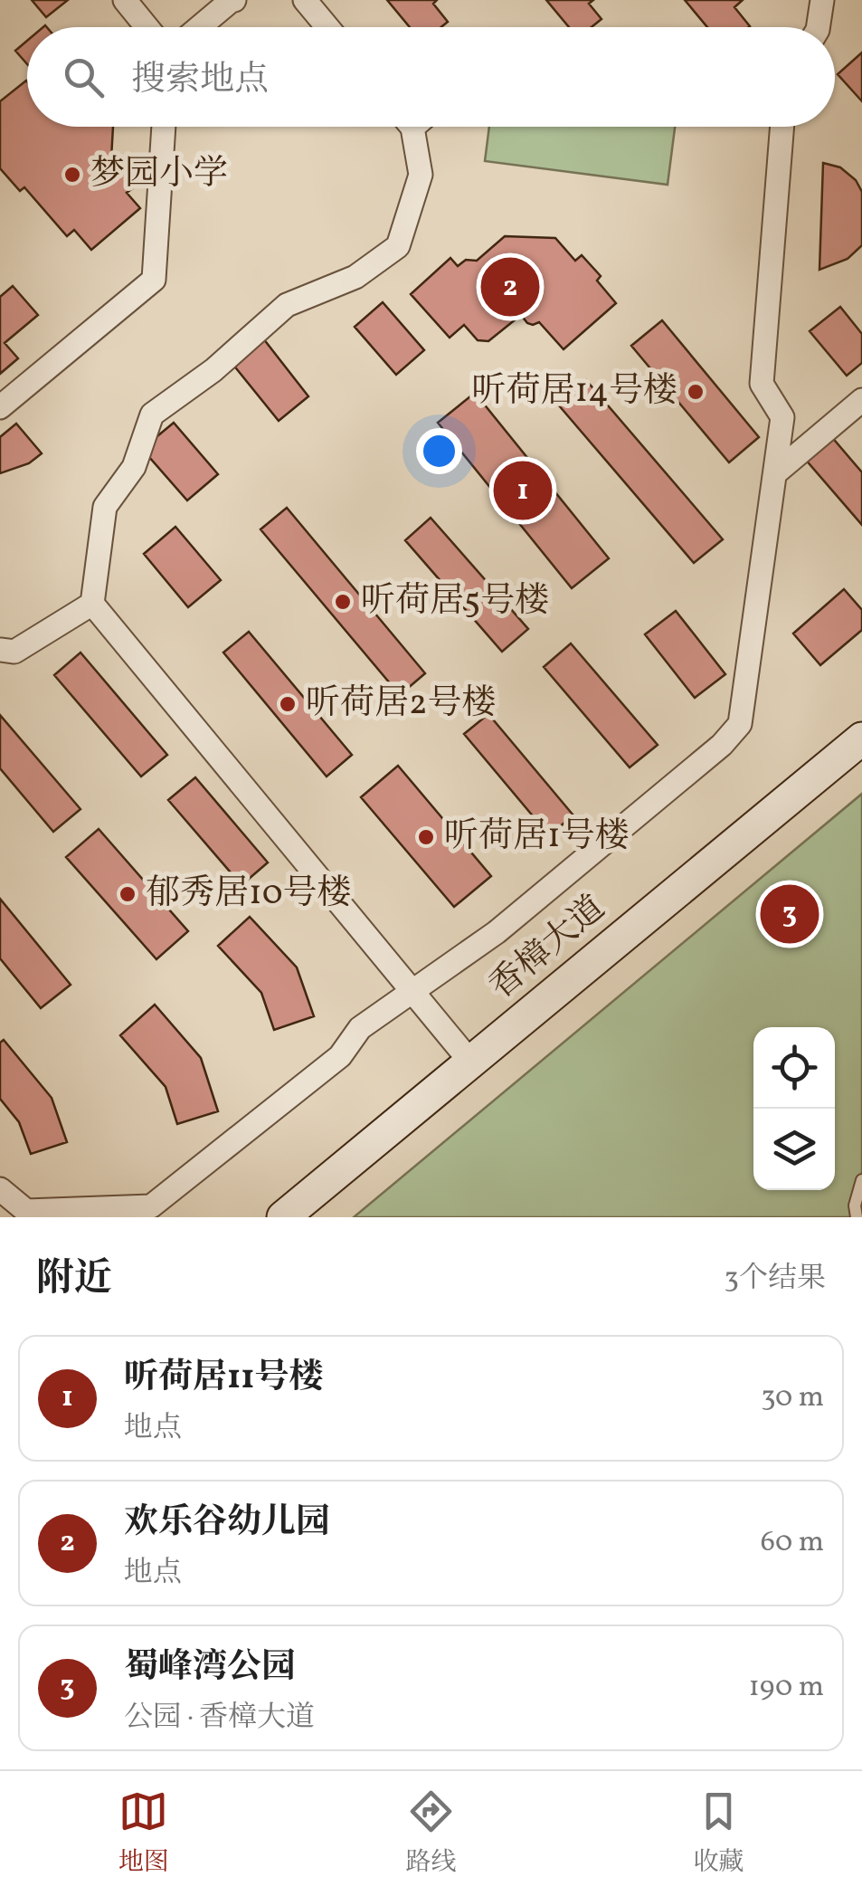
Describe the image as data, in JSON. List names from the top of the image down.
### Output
{
  "streets": {
    "street": ["香樟大道"]
  },
  "places": [
    "梦园小学",
    "听荷居14号楼",
    "听荷居5号楼",
    "听荷居2号楼",
    "听荷居1号楼",
    "郁秀居10号楼"
  ],
  "page": {
    "search": "搜索地点",
    "pins": ["2", "1", "3"],
    "heading": ["附近", "3个结果"],
    "list": [
      {
        "mark": "1",
        "name": "听荷居11号楼",
        "note": "地点",
        "value": "30 m"
      },
      {
        "mark": "2",
        "name": "欢乐谷幼儿园",
        "note": "地点",
        "value": "60 m"
      },
      {
        "mark": "3",
        "name": "蜀峰湾公园",
        "note": "公园 · 香樟大道",
        "value": "190 m"
      }
    ],
    "nav": ["地图", "路线", "收藏"]
  }
}
